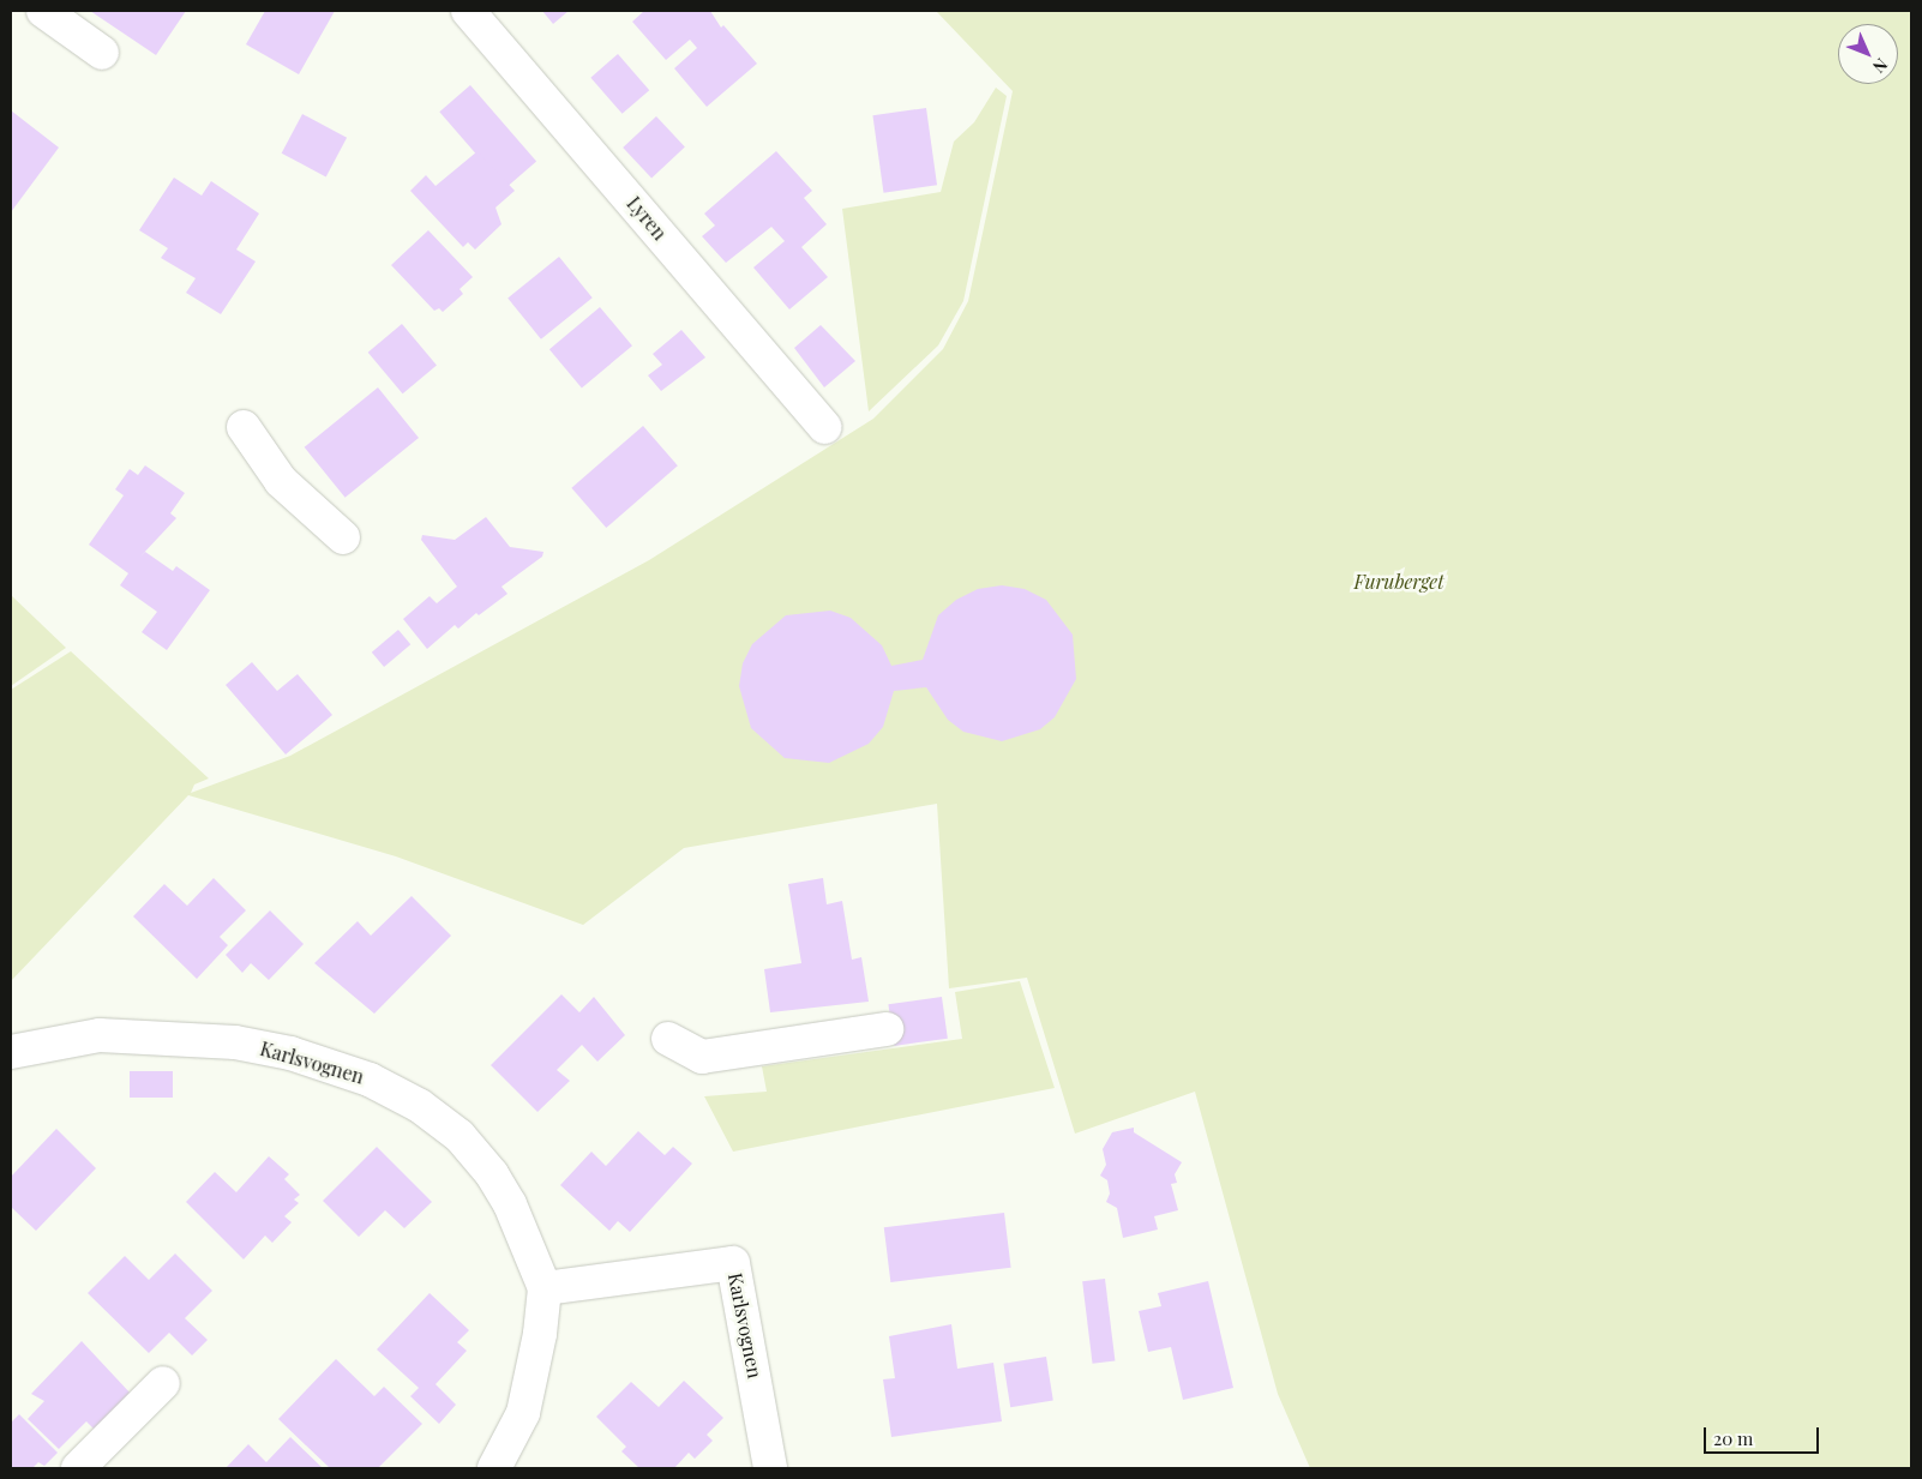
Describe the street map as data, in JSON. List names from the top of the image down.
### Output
{
  "streets": {
    "street": ["Lyren", "Karlsvognen"]
  },
  "parks": ["Furuberget"],
  "scale_bar": "20 m",
  "north": "bottom right"
}
